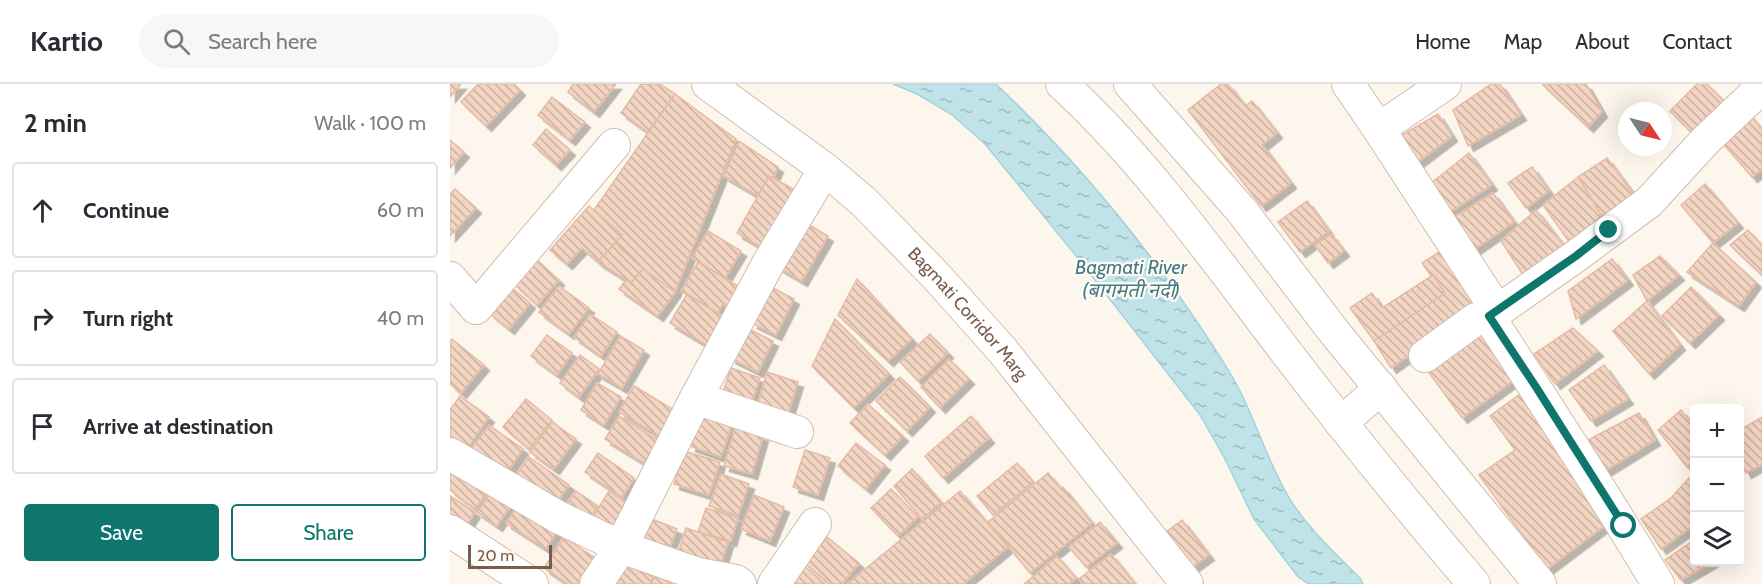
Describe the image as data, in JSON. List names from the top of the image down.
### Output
{
  "streets": {
    "street": ["Bagmati Corridor Marg"]
  },
  "water": ["Bagmati River (बागमती नदी)"],
  "scale_bar": "20 m",
  "north": "bottom right",
  "page": {
    "header": "Kartio",
    "search": "Search here",
    "nav": [
      "Home",
      "Map",
      "About",
      "Contact"
    ],
    "heading": ["2 min", "Walk · 100 m"],
    "list": [
      ["Continue", "60 m"],
      ["Turn right", "40 m"],
      "Arrive at destination"
    ],
    "map_buttons": ["+", "−"],
    "buttons": ["Save", "Share"],
    "scale": "20 m"
  }
}
